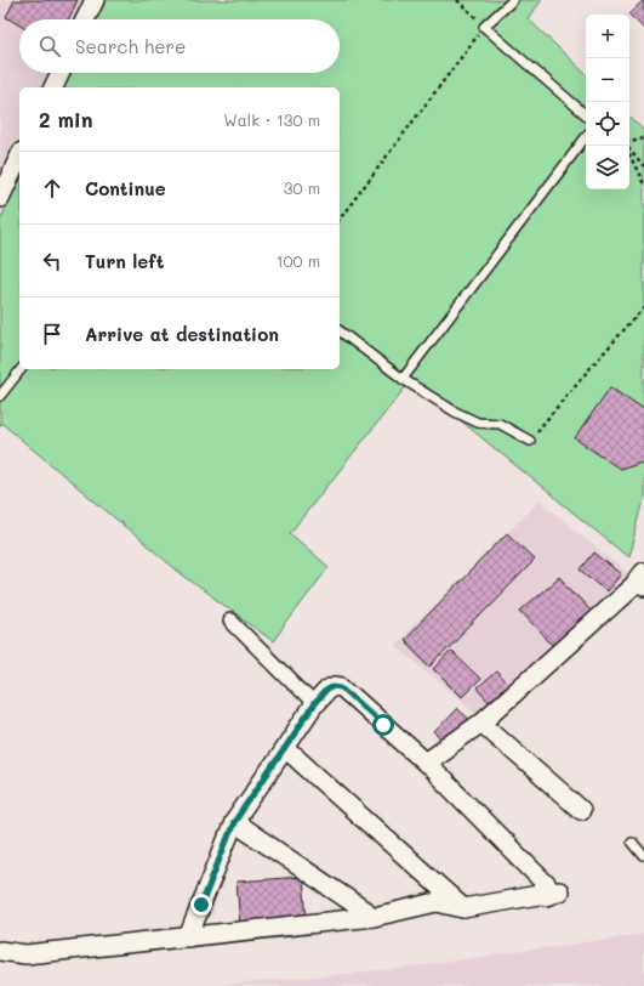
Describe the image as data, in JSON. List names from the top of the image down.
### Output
{
  "page": {
    "map_buttons": ["+", "−"],
    "search": "Search here",
    "heading": ["2 min", "Walk · 130 m"],
    "list": [
      ["Continue", "30 m"],
      ["Turn left", "100 m"],
      "Arrive at destination"
    ]
  }
}
